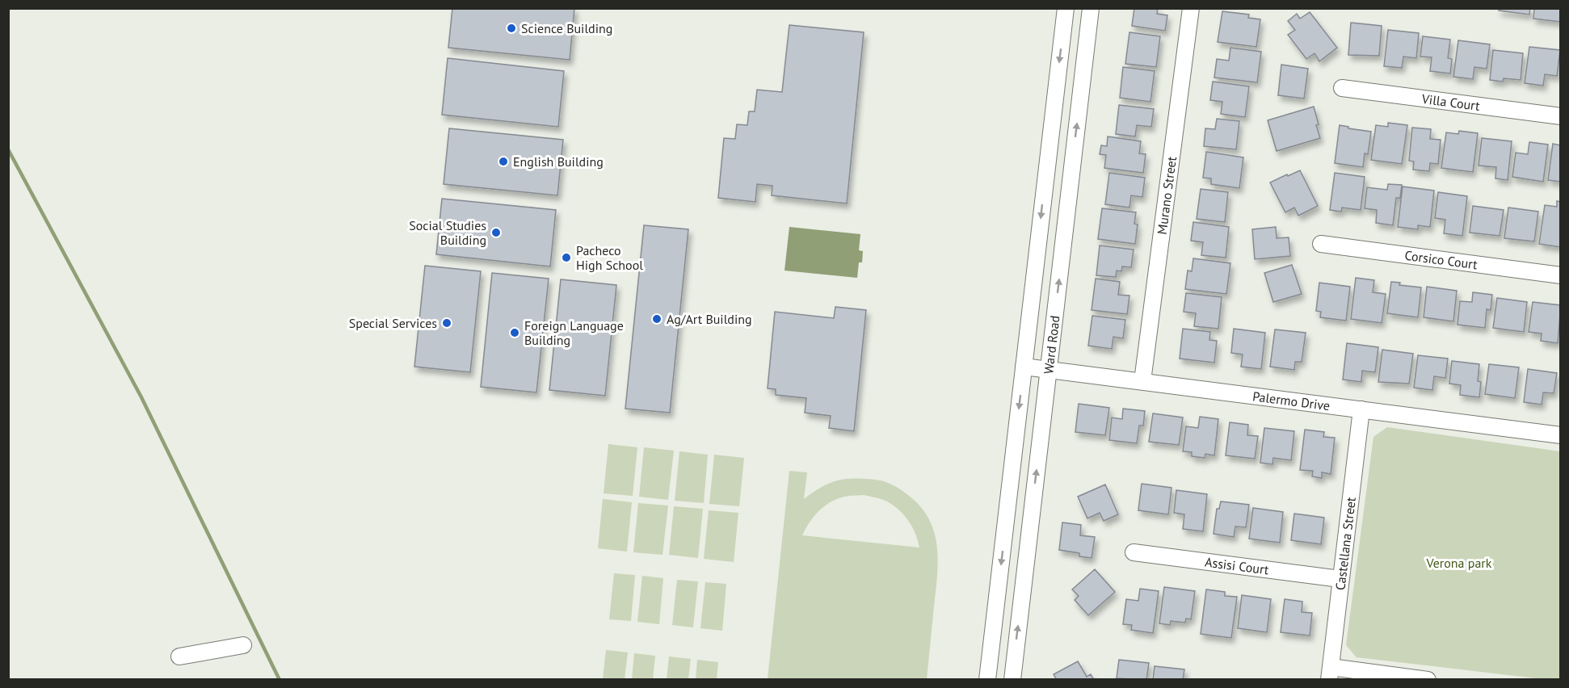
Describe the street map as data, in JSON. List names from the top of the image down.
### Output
{
  "streets": {
    "street": [
      "Villa Court",
      "Murano Street",
      "Corsico Court",
      "Ward Road",
      "Palermo Drive",
      "Castellana Street",
      "Assisi Court"
    ]
  },
  "crossings": [
    ["Murano Street", "Palermo Drive"],
    ["Ward Road", "Palermo Drive"],
    ["Palermo Drive", "Castellana Street"],
    ["Castellana Street", "Assisi Court"]
  ],
  "parks": ["Verona park"],
  "places": [
    "Science Building",
    "English Building",
    "Social Studies Building",
    "Pacheco High School",
    "Ag/Art Building",
    "Special Services",
    "Foreign Language Building"
  ]
}
